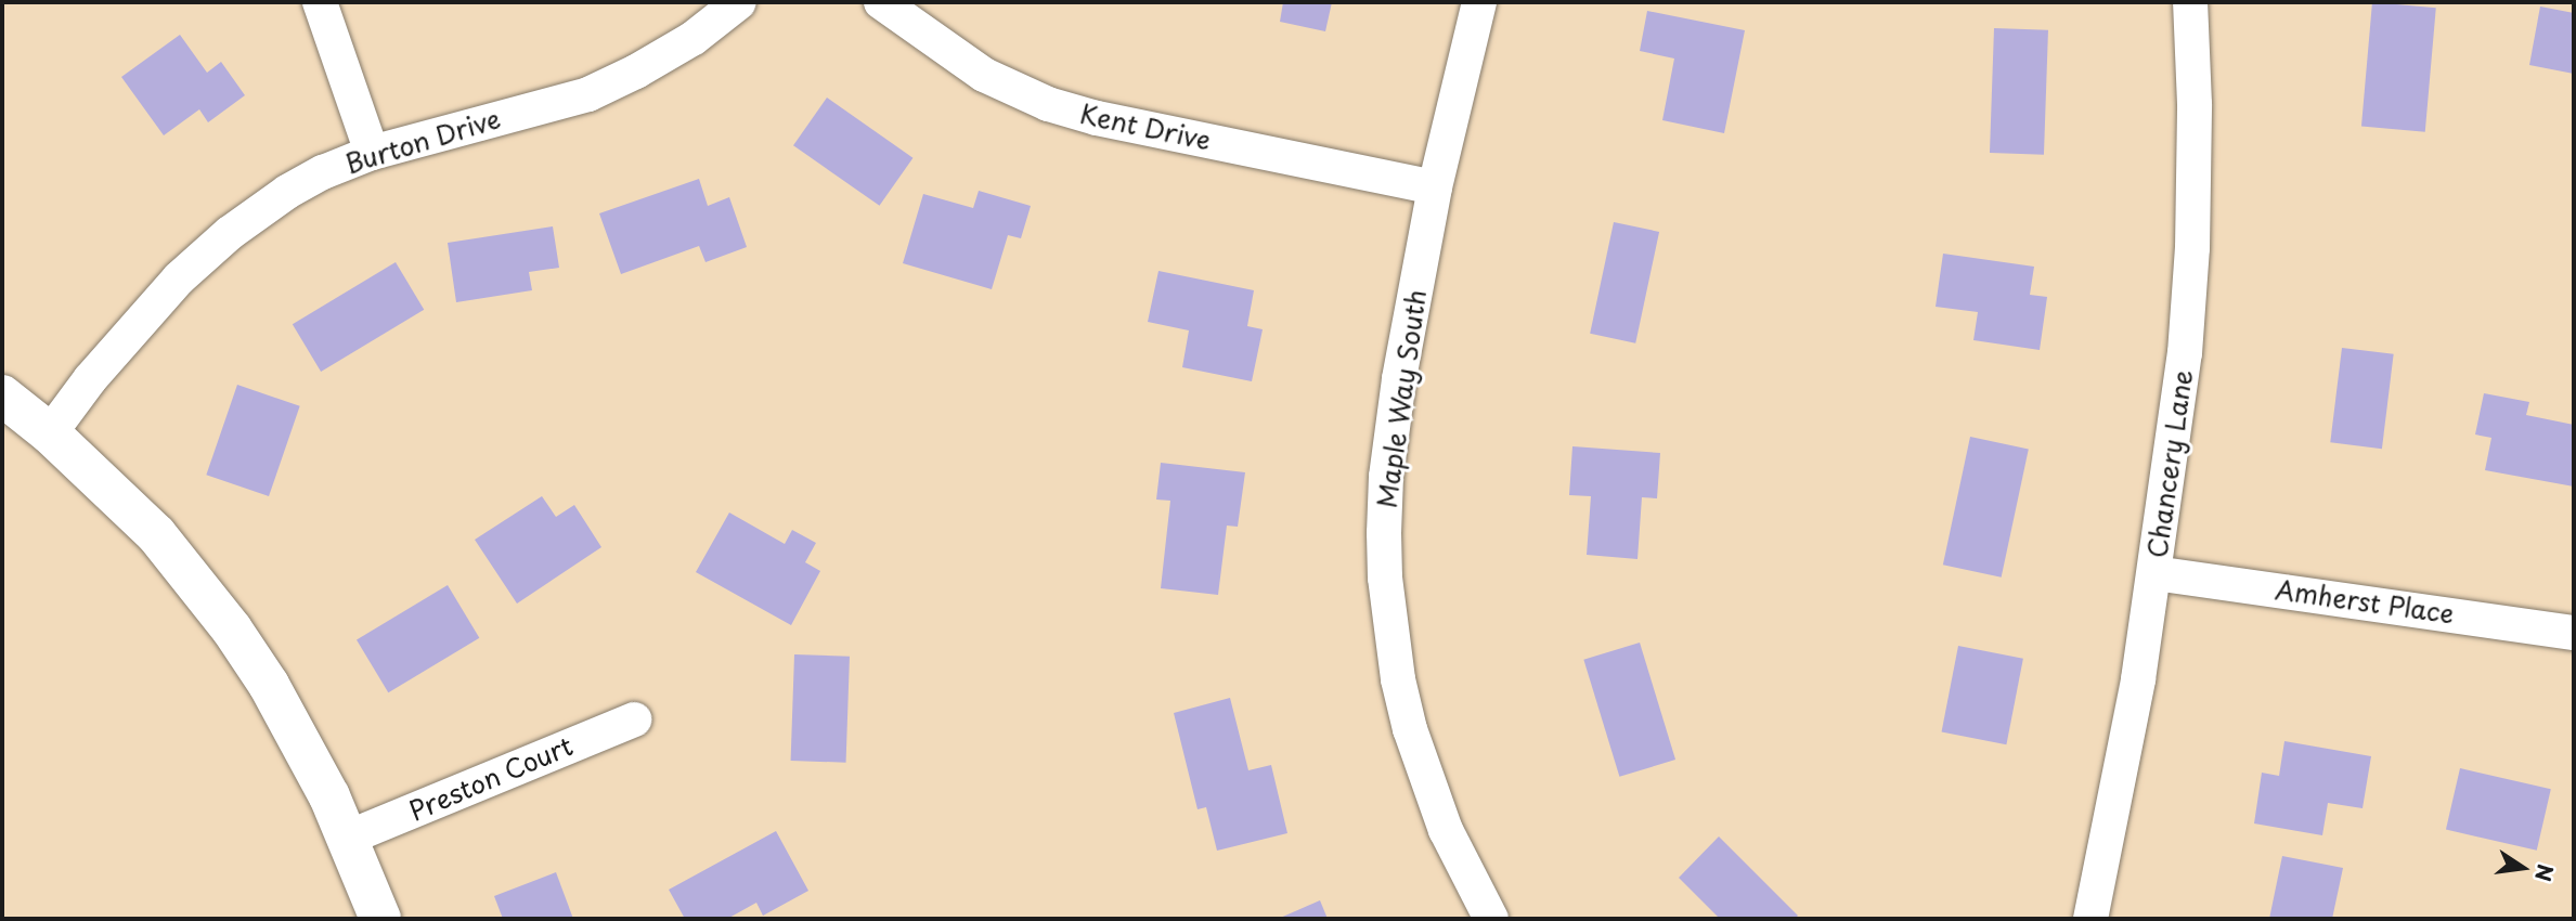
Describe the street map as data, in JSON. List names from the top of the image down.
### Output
{
  "streets": {
    "street": [
      "Kent Drive",
      "Burton Drive",
      "Maple Way South",
      "Chancery Lane",
      "Amherst Place",
      "Preston Court"
    ]
  },
  "crossings": [
    ["Kent Drive", "Maple Way South"],
    ["Chancery Lane", "Amherst Place"]
  ],
  "north": "right"
}
